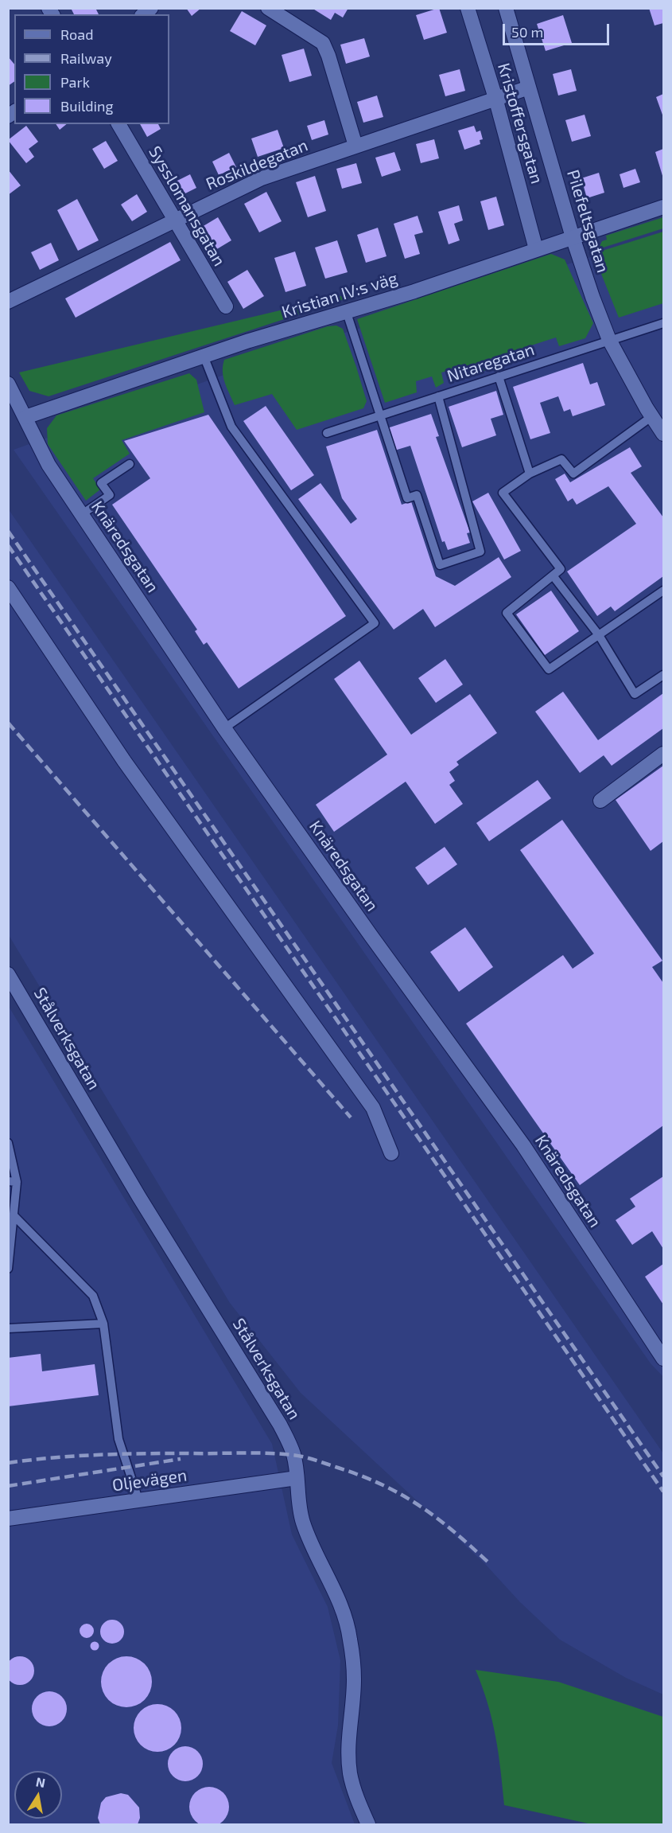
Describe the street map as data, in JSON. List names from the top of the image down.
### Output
{
  "streets": {
    "street": [
      "Kristoffersgatan",
      "Roskildegatan",
      "Sysslomansgatan",
      "Pilefeltsgatan",
      "Kristian IV:s väg",
      "Knäredsgatan",
      "Stålverksgatan",
      "Oljevägen"
    ],
    "lane": ["Nitaregatan"]
  },
  "crossings": [
    ["Kristoffersgatan", "Roskildegatan"],
    ["Kristoffersgatan", "Kristian IV:s väg"],
    ["Roskildegatan", "Sysslomansgatan"],
    ["Roskildegatan", "Pilefeltsgatan"],
    ["Pilefeltsgatan", "Kristian IV:s väg"],
    ["Pilefeltsgatan", "Nitaregatan"],
    ["Kristian IV:s väg", "Knäredsgatan"],
    ["Stålverksgatan", "Oljevägen"]
  ],
  "legend": [
    "Road",
    "Railway",
    "Park",
    "Building"
  ],
  "scale_bar": "50 m",
  "north": "top"
}
